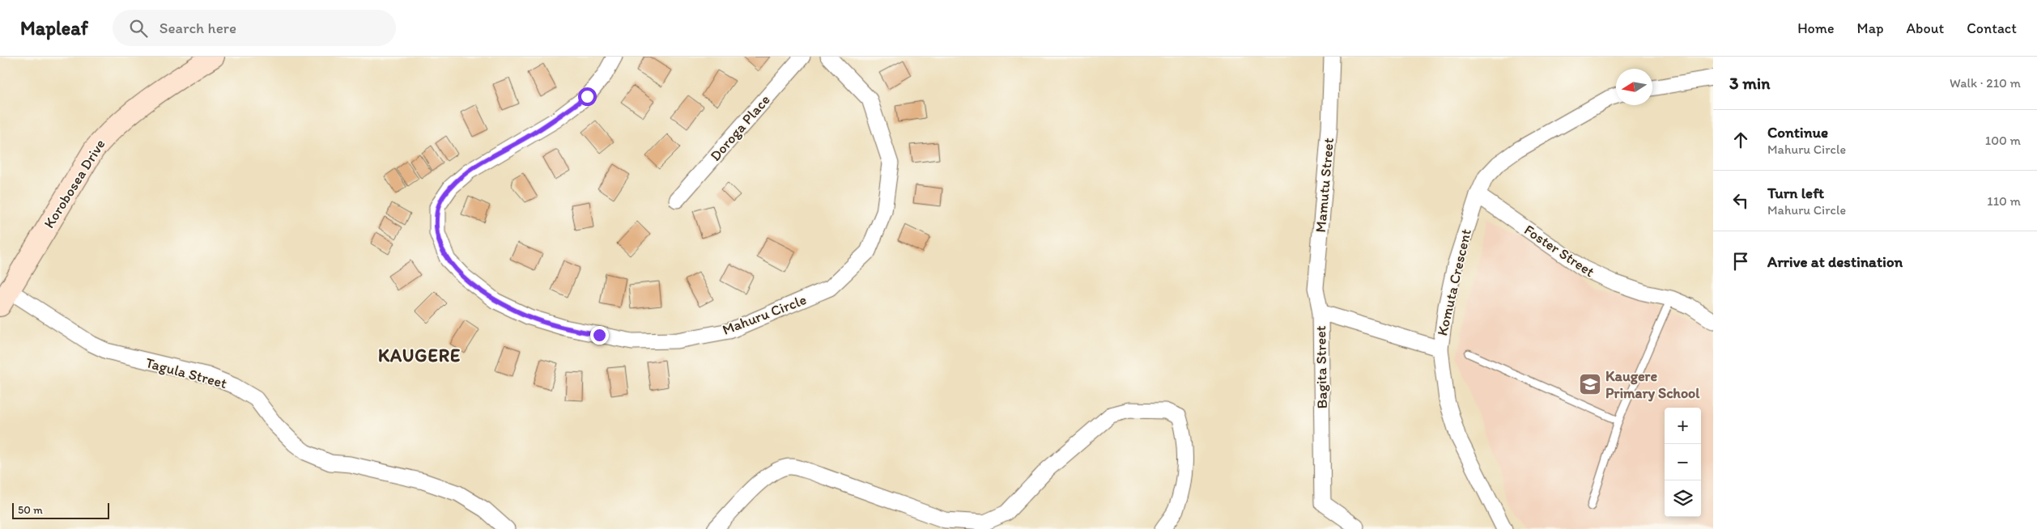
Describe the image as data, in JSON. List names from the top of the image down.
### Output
{
  "streets": {
    "main road": ["Korobosea Drive"],
    "street": [
      "Doroga Place",
      "Mamutu Street",
      "Foster Street",
      "Komuta Crescent",
      "Mahuru Circle",
      "Bagita Street",
      "Tagula Street"
    ]
  },
  "crossings": [
    ["Korobosea Drive", "Tagula Street"],
    ["Mamutu Street", "Bagita Street"],
    ["Foster Street", "Komuta Crescent"],
    ["Komuta Crescent", "Bagita Street"]
  ],
  "districts": ["KAUGERE"],
  "places": {
    "school or university": ["Kaugere Primary School"]
  },
  "scale_bar": "50 m",
  "north": "left",
  "page": {
    "header": "Mapleaf",
    "search": "Search here",
    "nav": [
      "Home",
      "Map",
      "About",
      "Contact"
    ],
    "heading": ["3 min", "Walk · 210 m"],
    "list": [
      ["Continue", "Mahuru Circle", "100 m"],
      ["Turn left", "Mahuru Circle", "110 m"],
      "Arrive at destination"
    ],
    "map_buttons": ["+", "−"],
    "scale": "50 m"
  }
}
